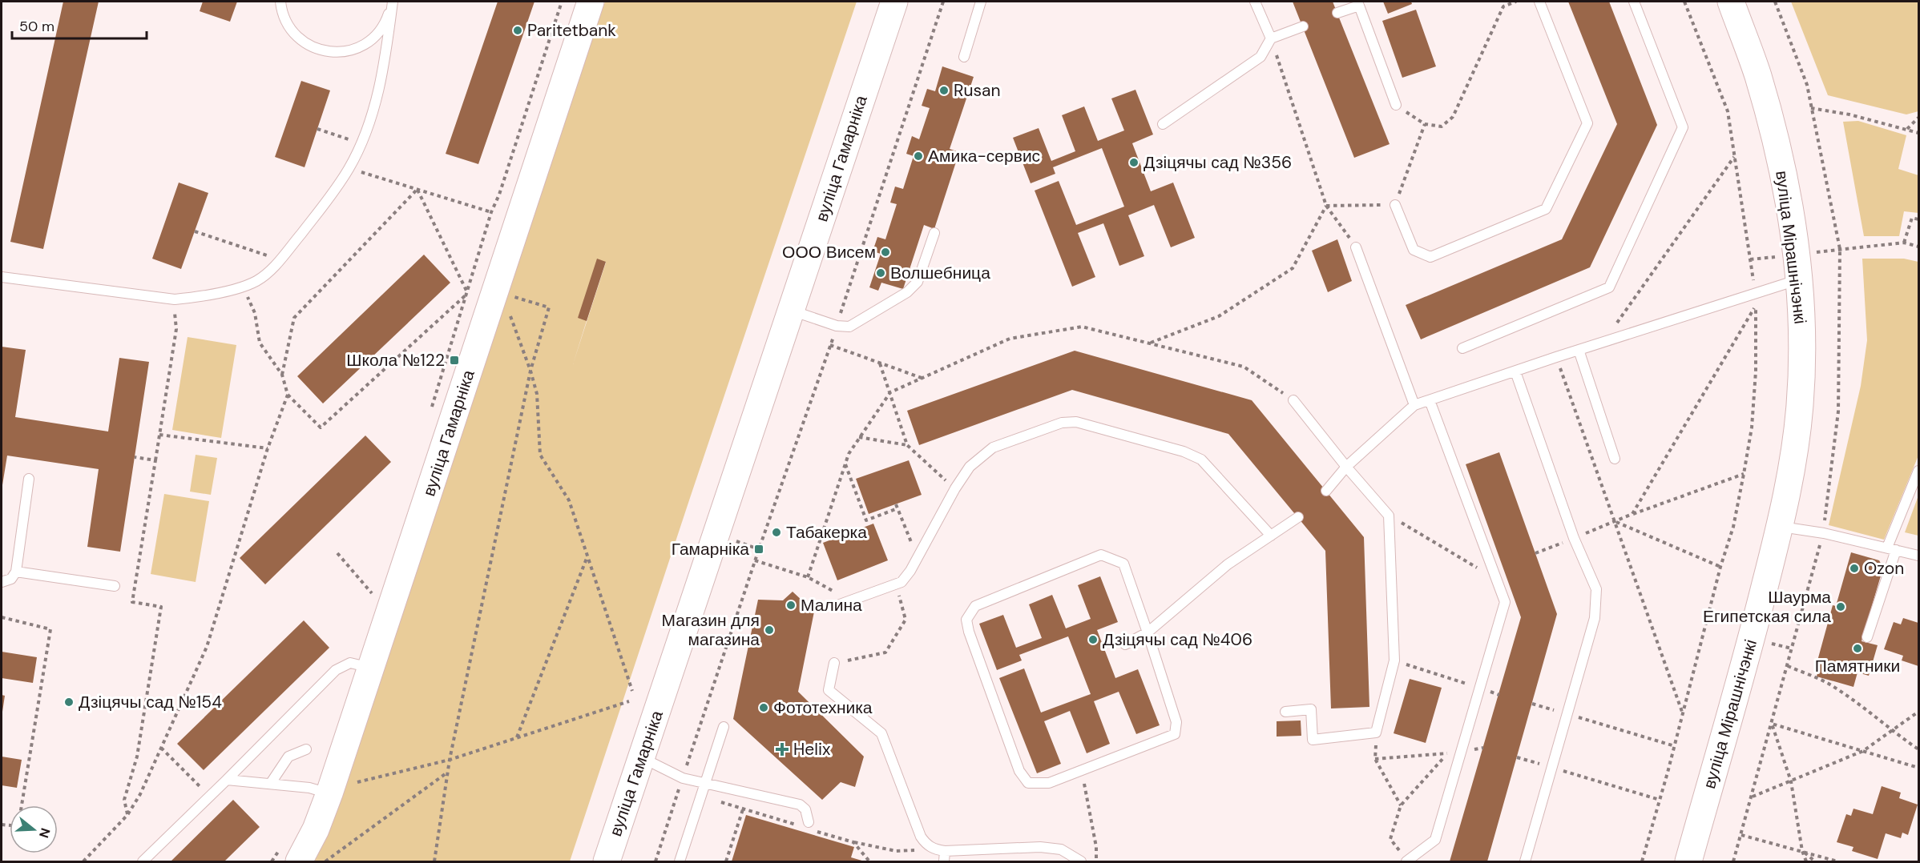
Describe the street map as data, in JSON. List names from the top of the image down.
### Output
{
  "streets": {
    "main road": ["вуліца Гамарніка", "вуліца Мірашнічэнкі"]
  },
  "places": {
    "other": [
      "Paritetbank",
      "Rusan",
      "Амика-сервис",
      "Дзіцячы сад №356",
      "ООО Висем",
      "Волшебница",
      "Табакерка",
      "Ozon",
      "Малина",
      "Шаурма Египетская сила",
      "Магазин для магазина",
      "Дзіцячы сад №406",
      "Памятники",
      "Дзіцячы сад №154",
      "Фототехника"
    ],
    "transit": ["Школа №122", "Гамарніка"],
    "health": ["Helix"]
  },
  "scale_bar": "50 m",
  "north": "right"
}
